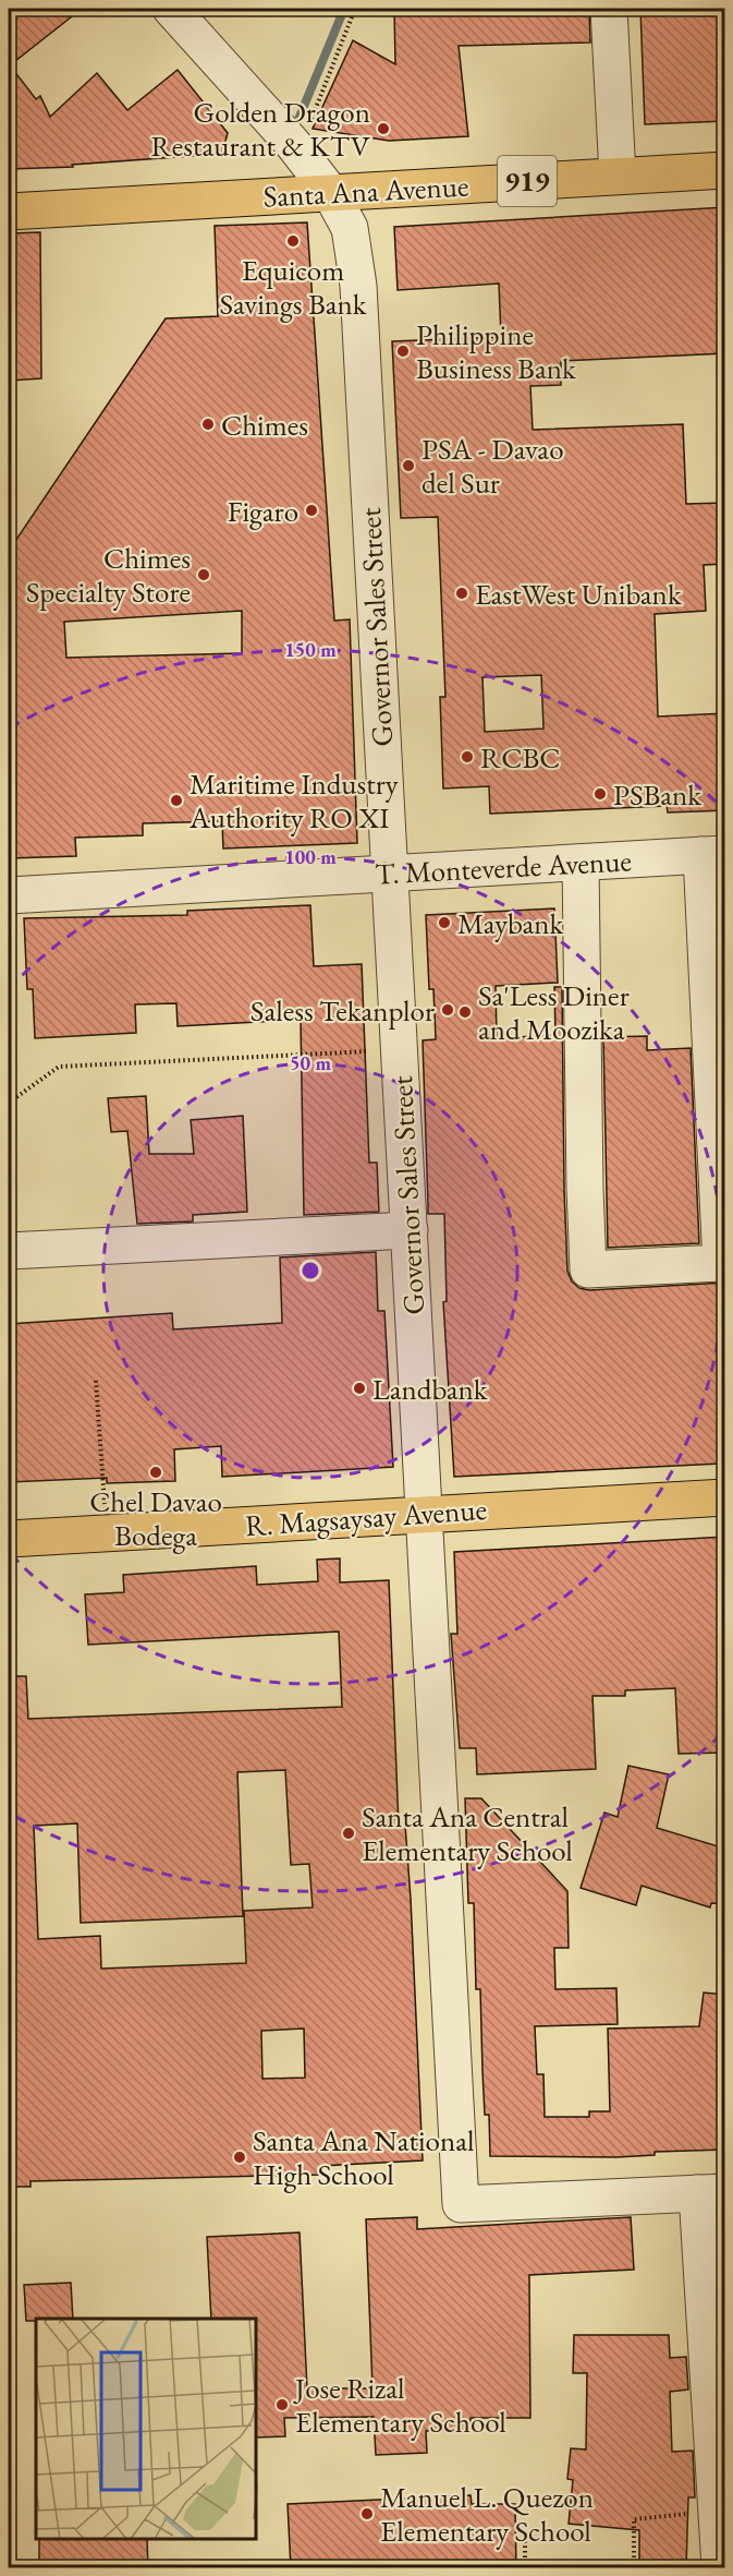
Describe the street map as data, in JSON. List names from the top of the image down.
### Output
{
  "streets": {
    "main road": ["919", "Santa Ana Avenue", "R. Magsaysay Avenue"],
    "street": ["Governor Sales Street", "T. Monteverde Avenue"]
  },
  "crossings": [
    ["Santa Ana Avenue", "Governor Sales Street"],
    ["Governor Sales Street", "T. Monteverde Avenue"],
    ["Governor Sales Street", "R. Magsaysay Avenue"]
  ],
  "places": [
    "Golden Dragon Restaurant & KTV",
    "Equicom Savings Bank",
    "Philippine Business Bank",
    "Chimes",
    "PSA - Davao del Sur",
    "Figaro",
    "Chimes Specialty Store",
    "EastWest Unibank",
    "RCBC",
    "PSBank",
    "Maritime Industry Authority RO XI",
    "Maybank",
    "Saless Tekanplor",
    "Sa'Less Diner and Moozika",
    "Landbank",
    "Chel Davao Bodega",
    "Santa Ana Central Elementary School",
    "Santa Ana National High School",
    "Jose Rizal Elementary School",
    "Manuel L. Quezon Elementary School"
  ],
  "rings": ["150 m", "100 m", "50 m"]
}
